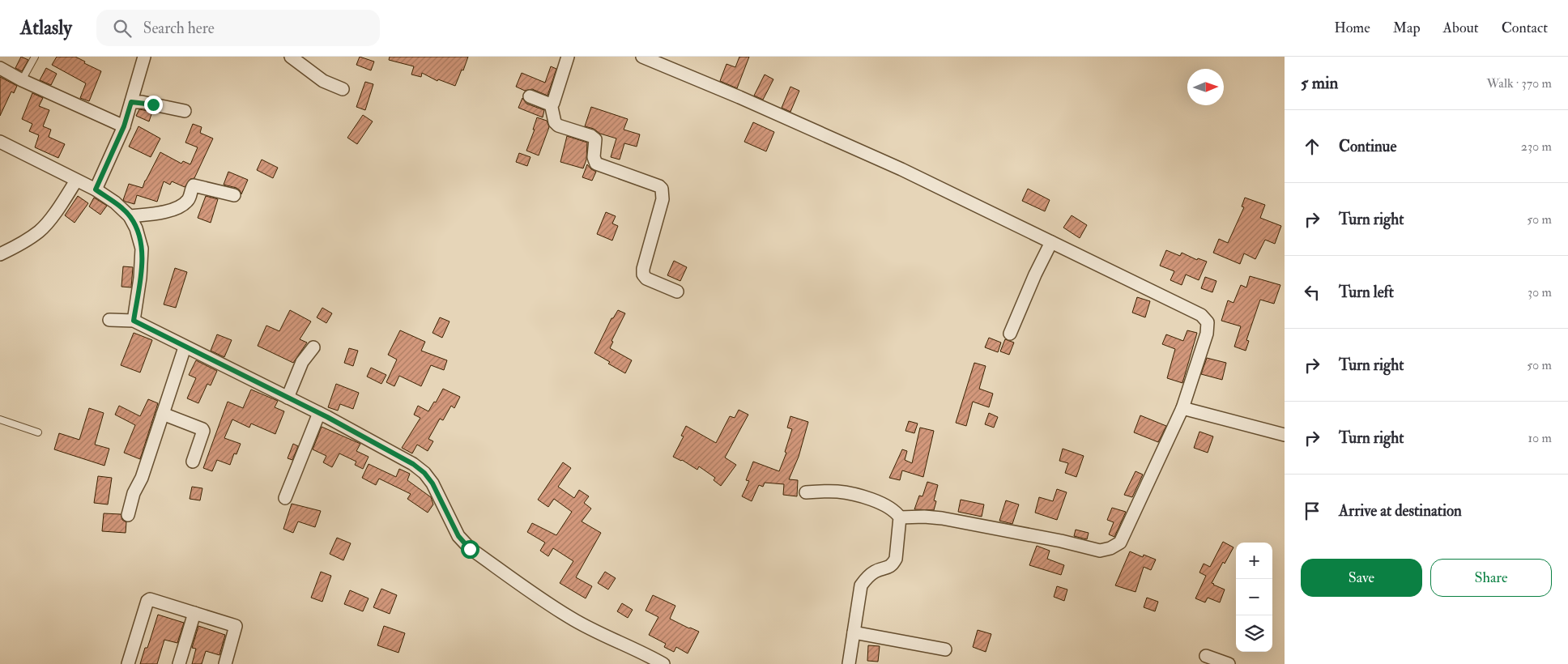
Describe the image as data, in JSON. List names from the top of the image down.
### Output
{
  "north": "right",
  "page": {
    "header": "Atlasly",
    "search": "Search here",
    "nav": [
      "Home",
      "Map",
      "About",
      "Contact"
    ],
    "heading": ["5 min", "Walk · 370 m"],
    "list": [
      ["Continue", "230 m"],
      ["Turn right", "50 m"],
      ["Turn left", "30 m"],
      ["Turn right", "50 m"],
      ["Turn right", "10 m"],
      "Arrive at destination"
    ],
    "map_buttons": ["+", "−"],
    "buttons": ["Save", "Share"]
  }
}
